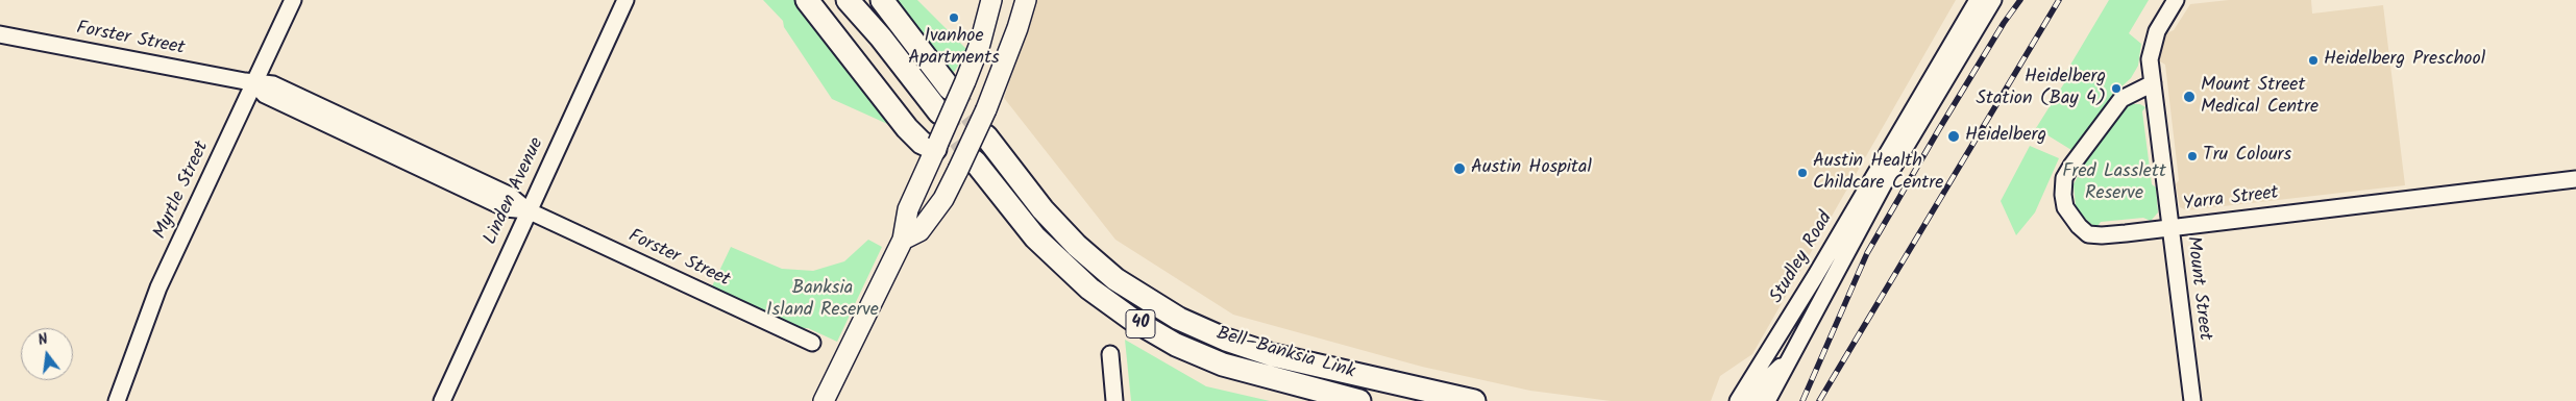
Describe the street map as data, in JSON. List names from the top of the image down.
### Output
{
  "streets": {
    "highway": ["40", "Bell–Banksia Link"],
    "street": [
      "Forster Street",
      "Myrtle Street",
      "Linden Avenue",
      "Yarra Street",
      "Studley Road",
      "Mount Street"
    ]
  },
  "crossings": [
    ["Forster Street", "Myrtle Street"],
    ["Forster Street", "Linden Avenue"],
    ["Yarra Street", "Mount Street"]
  ],
  "parks": ["Fred Lasslett Reserve", "Banksia Island Reserve"],
  "places": [
    "Ivanhoe Apartments",
    "Heidelberg Preschool",
    "Heidelberg Station (Bay 4)",
    "Mount Street Medical Centre",
    "Heidelberg",
    "Tru Colours",
    "Austin Hospital",
    "Austin Health Childcare Centre"
  ],
  "north": "top"
}
